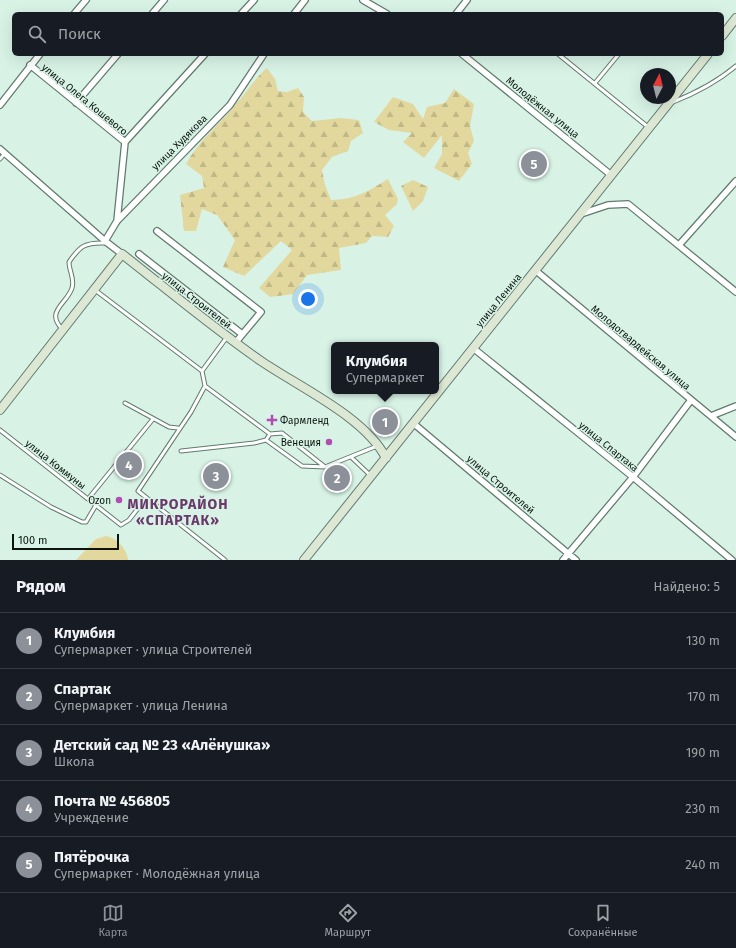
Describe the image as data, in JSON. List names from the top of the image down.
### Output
{
  "streets": {
    "main road": ["улица Строителей", "улица Ленина"],
    "street": [
      "улица Олега Кошевого",
      "Молодёжная улица",
      "улица Худякова",
      "Молодогвардейская улица",
      "улица Спартака"
    ],
    "lane": ["улица Коммуны"]
  },
  "crossings": [
    ["улица Олега Кошевого", "улица Худякова"],
    ["Молодёжная улица", "улица Ленина"],
    ["улица Худякова", "улица Строителей"],
    ["улица Строителей", "улица Ленина"],
    ["улица Ленина", "Молодогвардейская улица"],
    ["улица Ленина", "улица Спартака"]
  ],
  "districts": ["МИКРОРАЙОН «СПАРТАК»"],
  "places": {
    "health": ["Фармленд"],
    "other": ["Венеция", "Ozon"]
  },
  "scale_bar": "100 m",
  "north": "top",
  "page": {
    "search": "Поиск",
    "pins": [
      "5",
      "1",
      "4",
      "3",
      "2"
    ],
    "popup": ["Клумбия", "Супермаркет"],
    "scale": "100 m",
    "heading": ["Рядом", "Найдено: 5"],
    "list": [
      {
        "mark": "1",
        "name": "Клумбия",
        "note": "Супермаркет · улица Строителей",
        "value": "130 m"
      },
      {
        "mark": "2",
        "name": "Спартак",
        "note": "Супермаркет · улица Ленина",
        "value": "170 m"
      },
      {
        "mark": "3",
        "name": "Детский сад № 23 «Алёнушка»",
        "note": "Школа",
        "value": "190 m"
      },
      {
        "mark": "4",
        "name": "Почта № 456805",
        "note": "Учреждение",
        "value": "230 m"
      },
      {
        "mark": "5",
        "name": "Пятёрочка",
        "note": "Супермаркет · Молодёжная улица",
        "value": "240 m"
      }
    ],
    "nav": ["Карта", "Маршрут", "Сохранённые"]
  }
}
